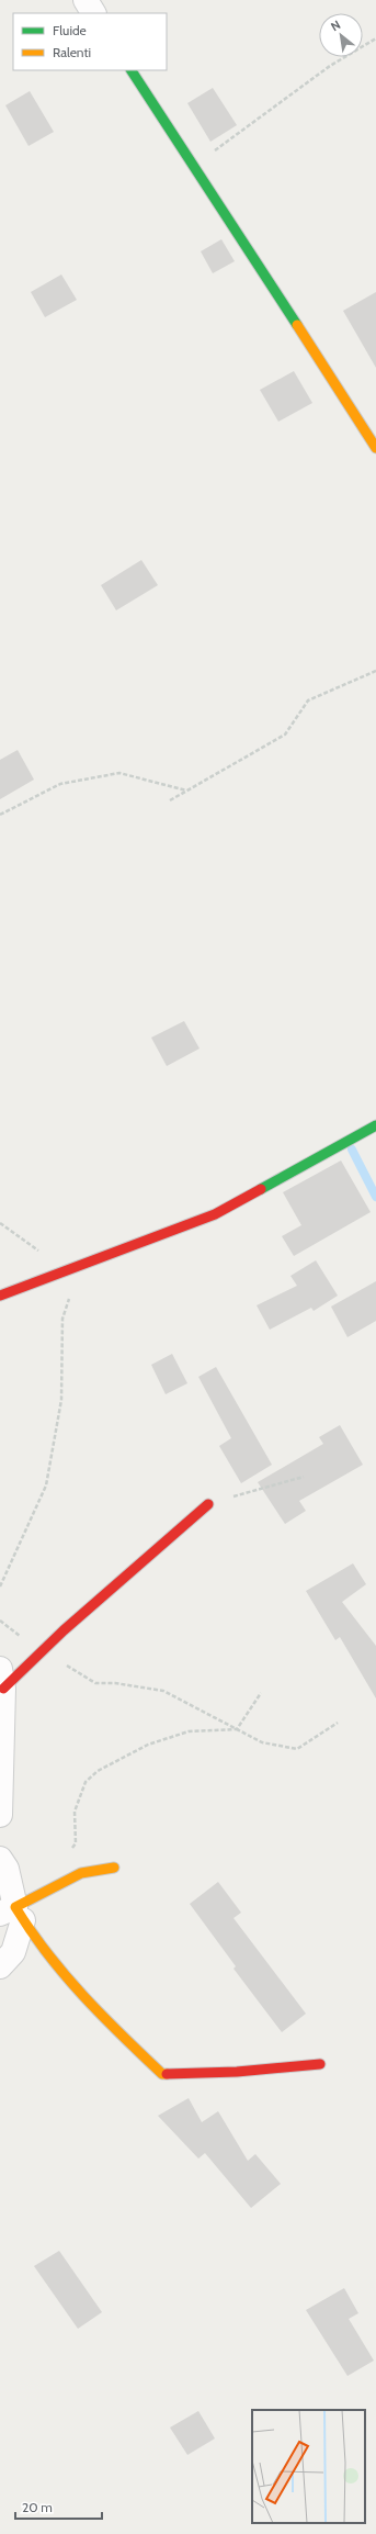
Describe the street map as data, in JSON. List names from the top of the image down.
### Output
{
  "legend": ["Fluide", "Ralenti"],
  "scale_bar": "20 m",
  "north": "top left"
}
